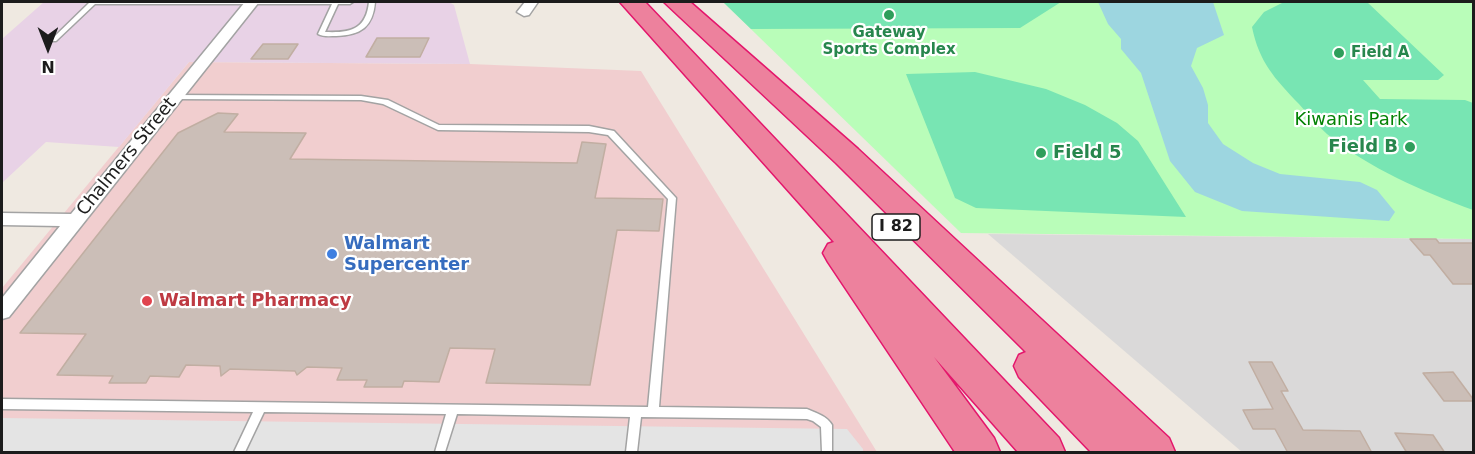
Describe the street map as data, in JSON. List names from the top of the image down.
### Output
{
  "streets": {
    "highway": ["I 82"],
    "street": ["Chalmers Street"]
  },
  "parks": ["Kiwanis Park"],
  "places": [
    "Gateway Sports Complex",
    "Field A",
    "Field B",
    "Field 5",
    "Walmart Supercenter",
    "Walmart Pharmacy"
  ],
  "north": "bottom"
}
